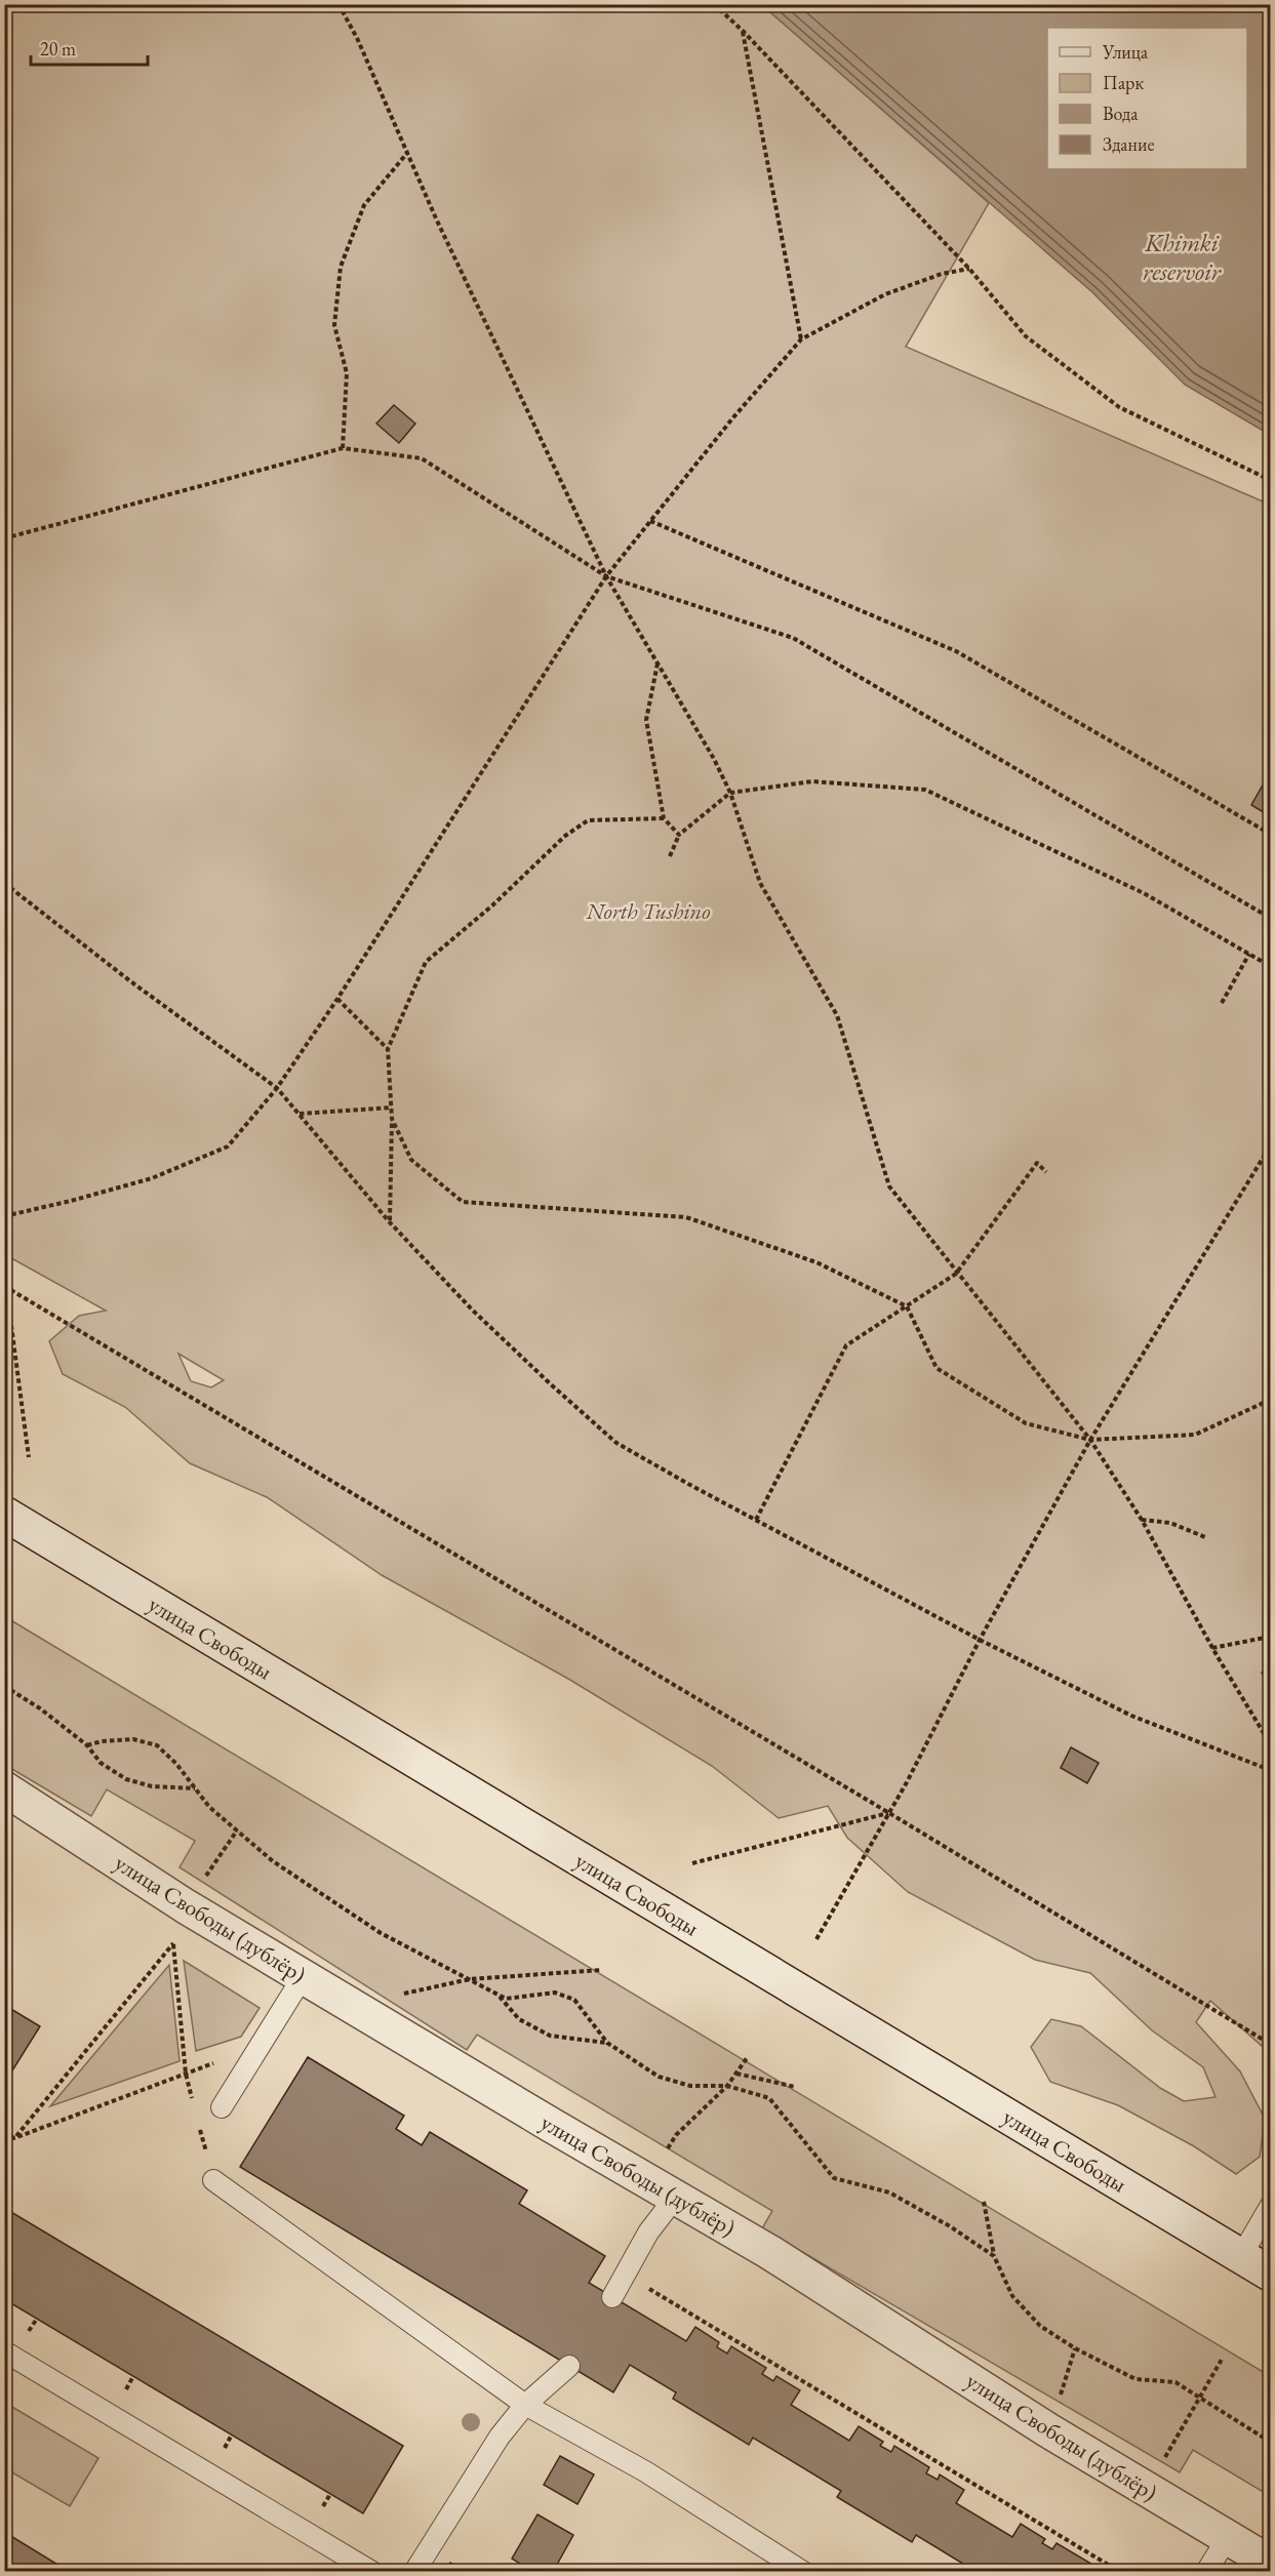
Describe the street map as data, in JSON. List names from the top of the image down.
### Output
{
  "streets": {
    "street": ["улица Свободы", "улица Свободы (дублёр)"]
  },
  "water": ["Khimki reservoir"],
  "parks": ["North Tushino"],
  "legend": [
    "Улица",
    "Парк",
    "Вода",
    "Здание"
  ],
  "scale_bar": "20 m"
}
